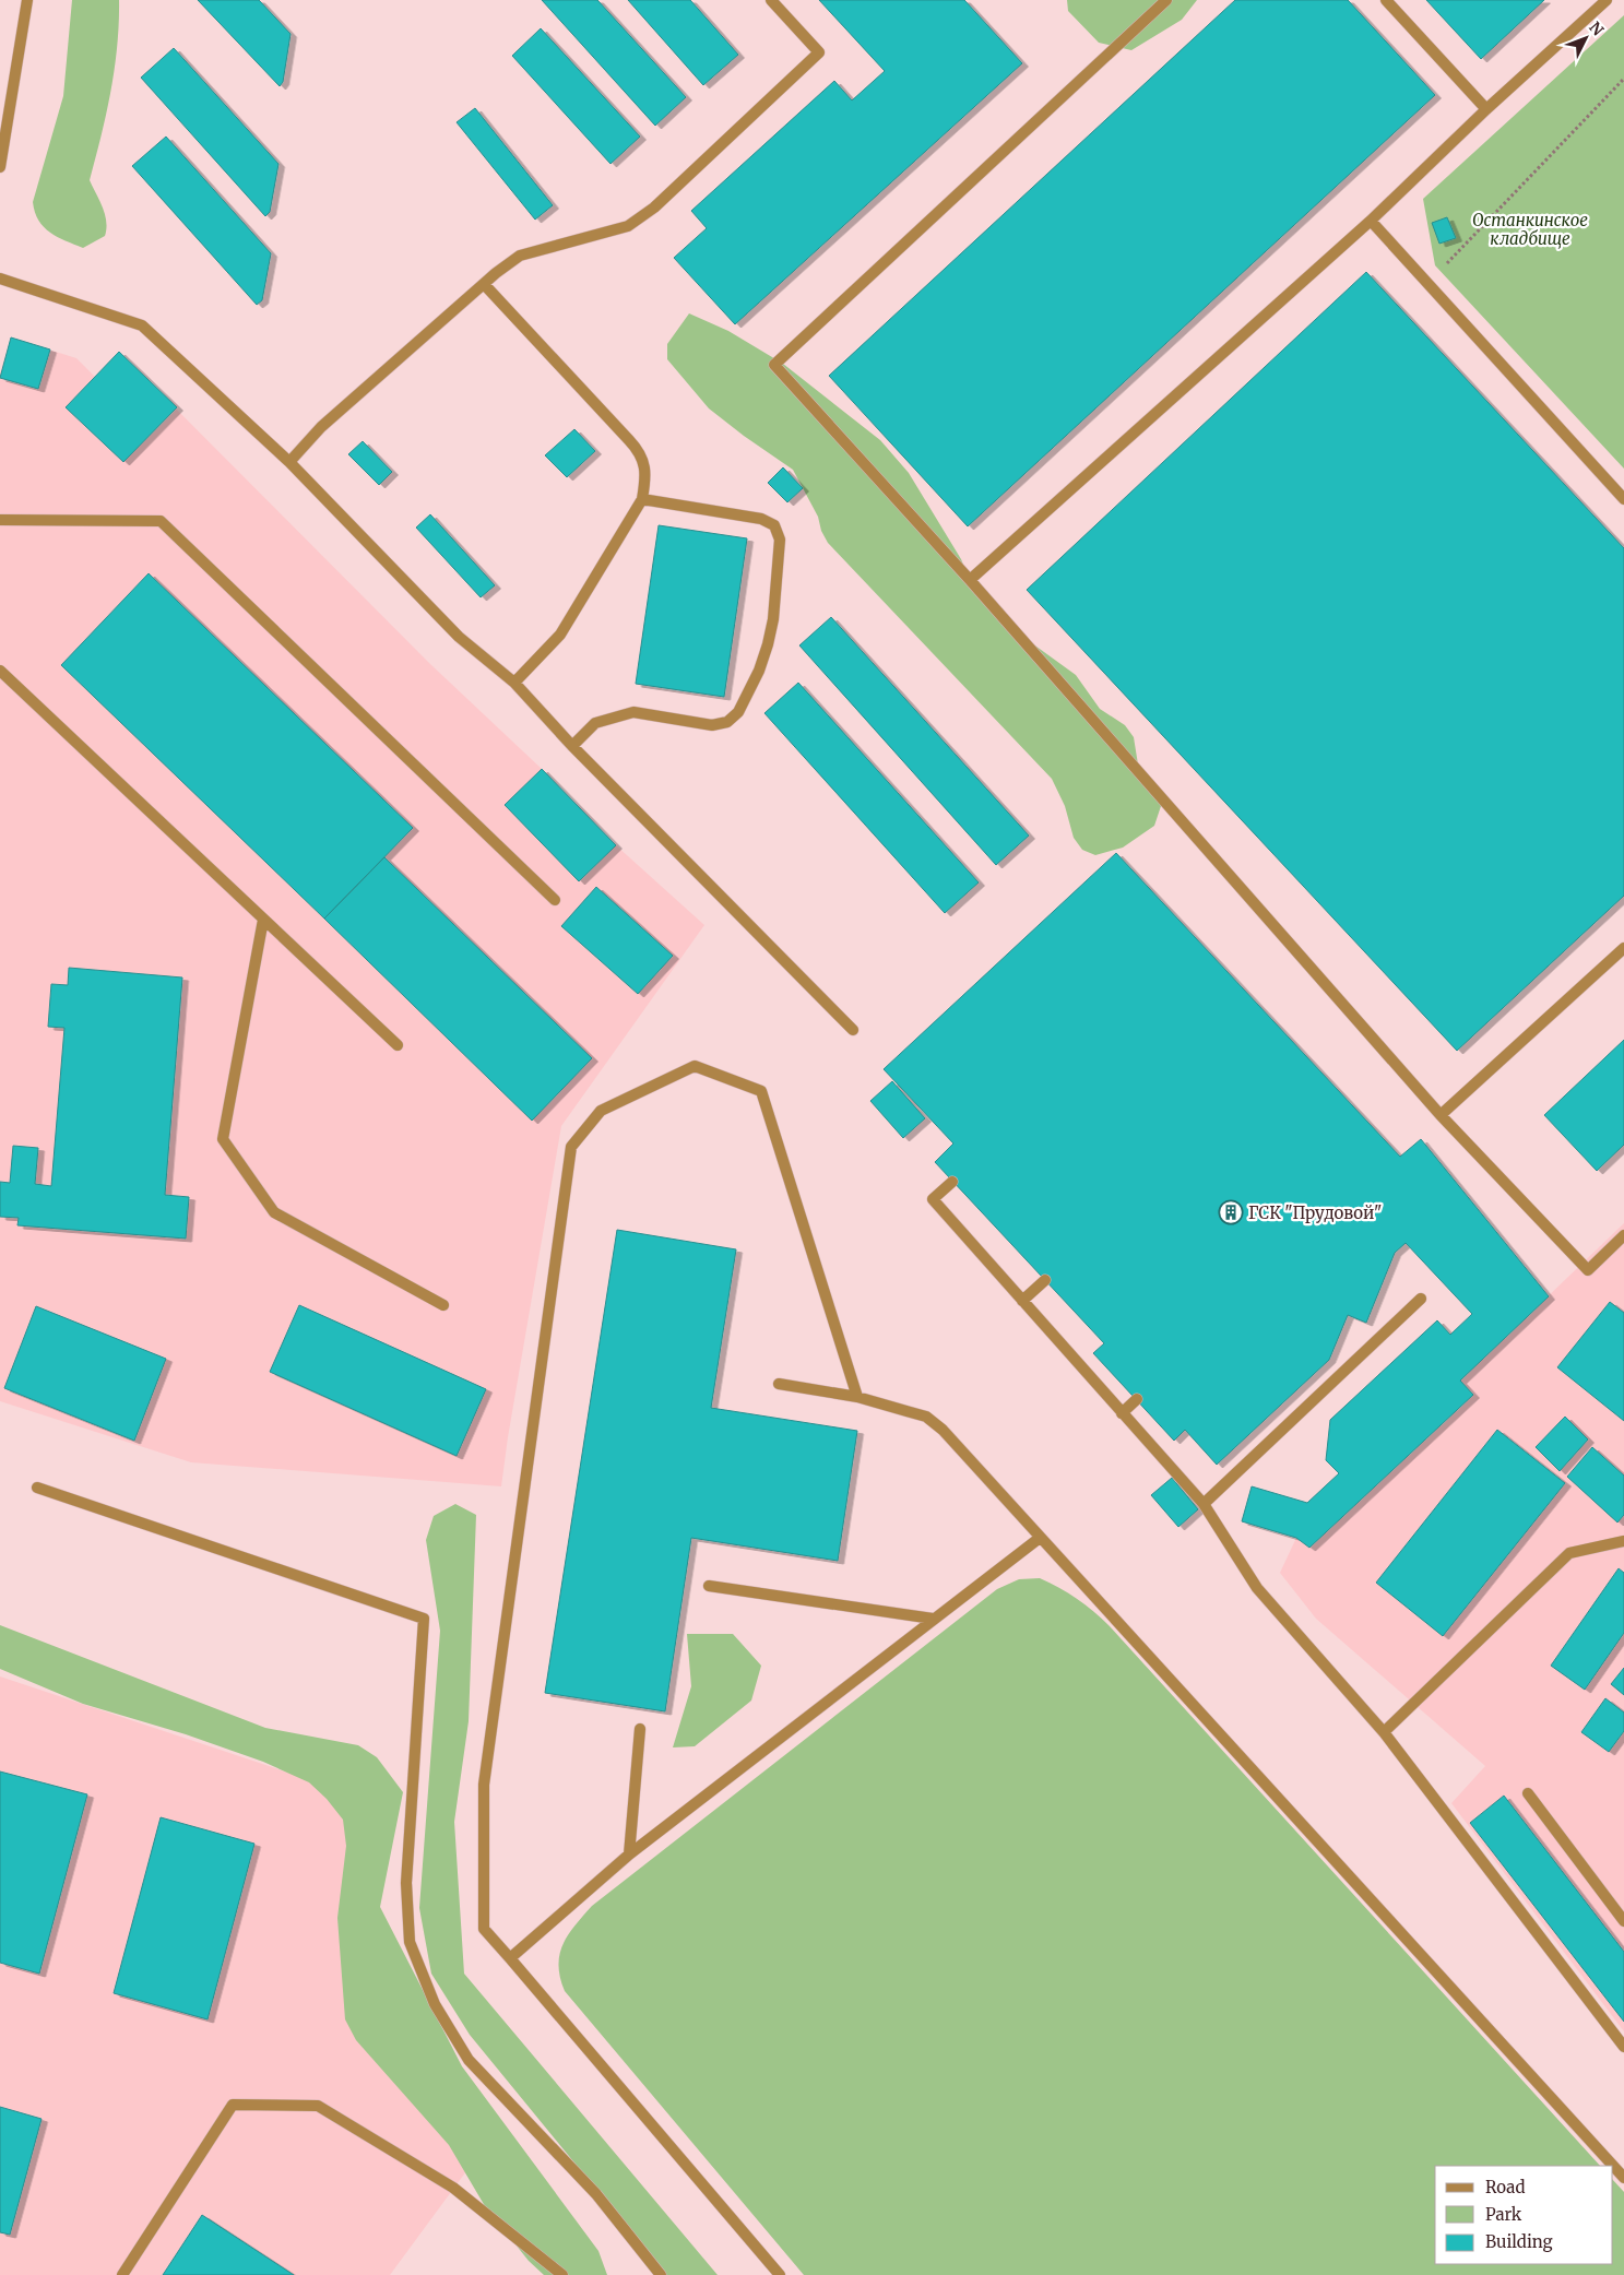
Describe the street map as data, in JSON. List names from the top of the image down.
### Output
{
  "parks": ["Останкинское кладбище"],
  "places": {
    "building": ["ГСК \"Прудовой\""]
  },
  "legend": ["Road", "Park", "Building"],
  "north": "top right"
}
